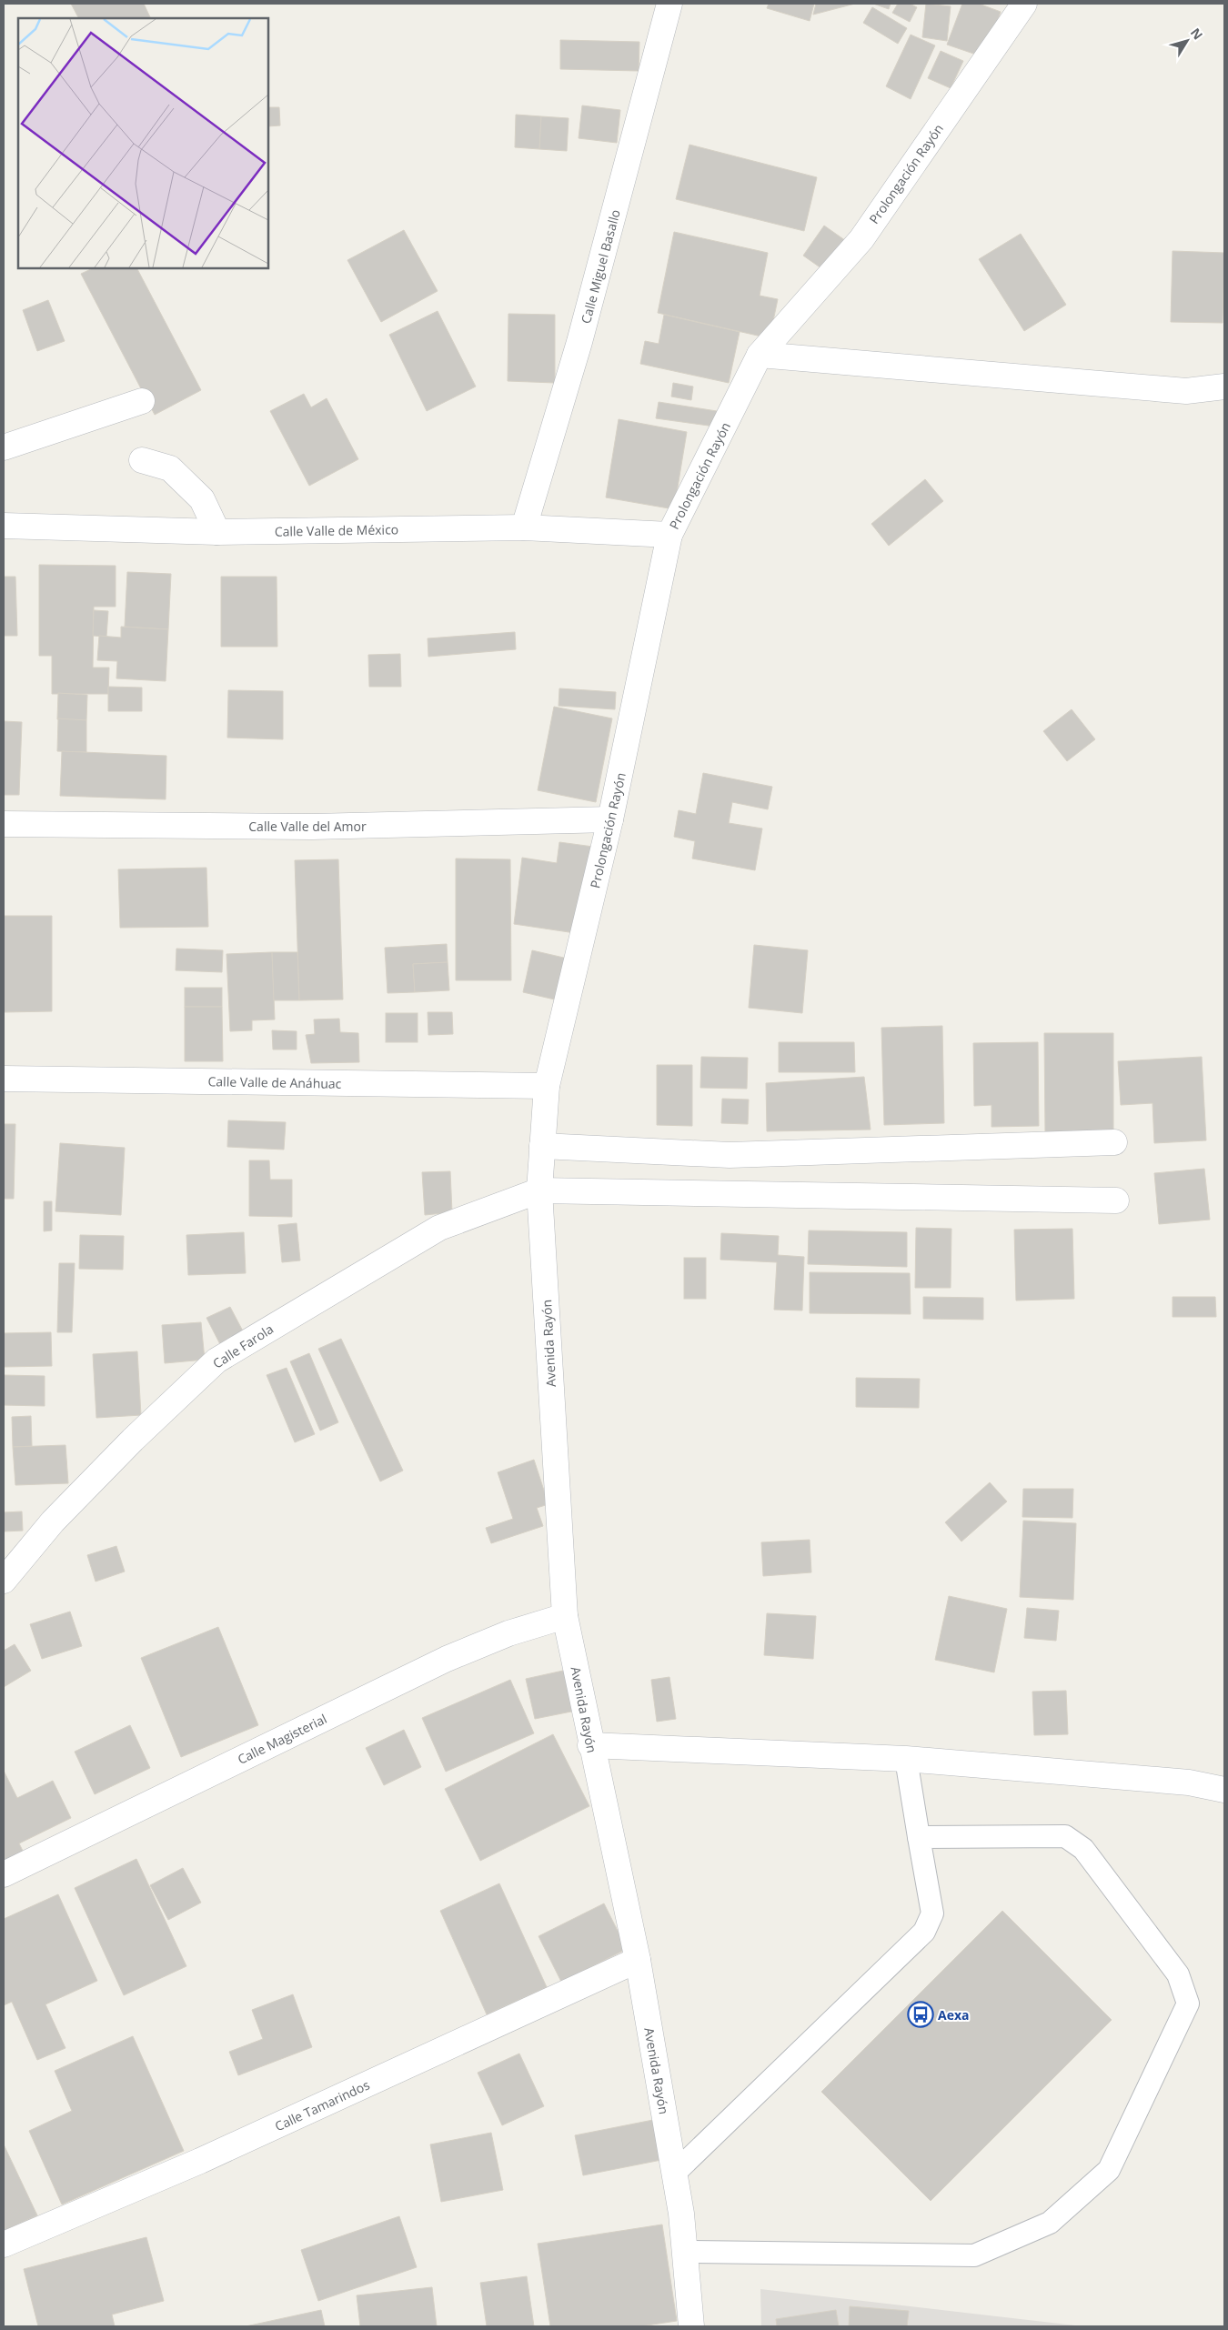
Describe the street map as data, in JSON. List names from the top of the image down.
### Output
{
  "streets": {
    "street": [
      "Prolongación Rayón",
      "Calle Miguel Basallo",
      "Calle Valle de México",
      "Calle Valle del Amor",
      "Calle Valle de Anáhuac",
      "Avenida Rayón",
      "Calle Farola",
      "Calle Magisterial",
      "Calle Tamarindos"
    ]
  },
  "crossings": [
    ["Prolongación Rayón", "Calle Valle de México"],
    ["Prolongación Rayón", "Calle Valle del Amor"],
    ["Prolongación Rayón", "Calle Valle de Anáhuac"],
    ["Prolongación Rayón", "Avenida Rayón"],
    ["Calle Miguel Basallo", "Calle Valle de México"],
    ["Calle Valle de Anáhuac", "Avenida Rayón"],
    ["Avenida Rayón", "Calle Farola"],
    ["Avenida Rayón", "Calle Magisterial"],
    ["Avenida Rayón", "Calle Tamarindos"]
  ],
  "places": {
    "bus stop": ["Aexa"]
  },
  "north": "top right"
}
